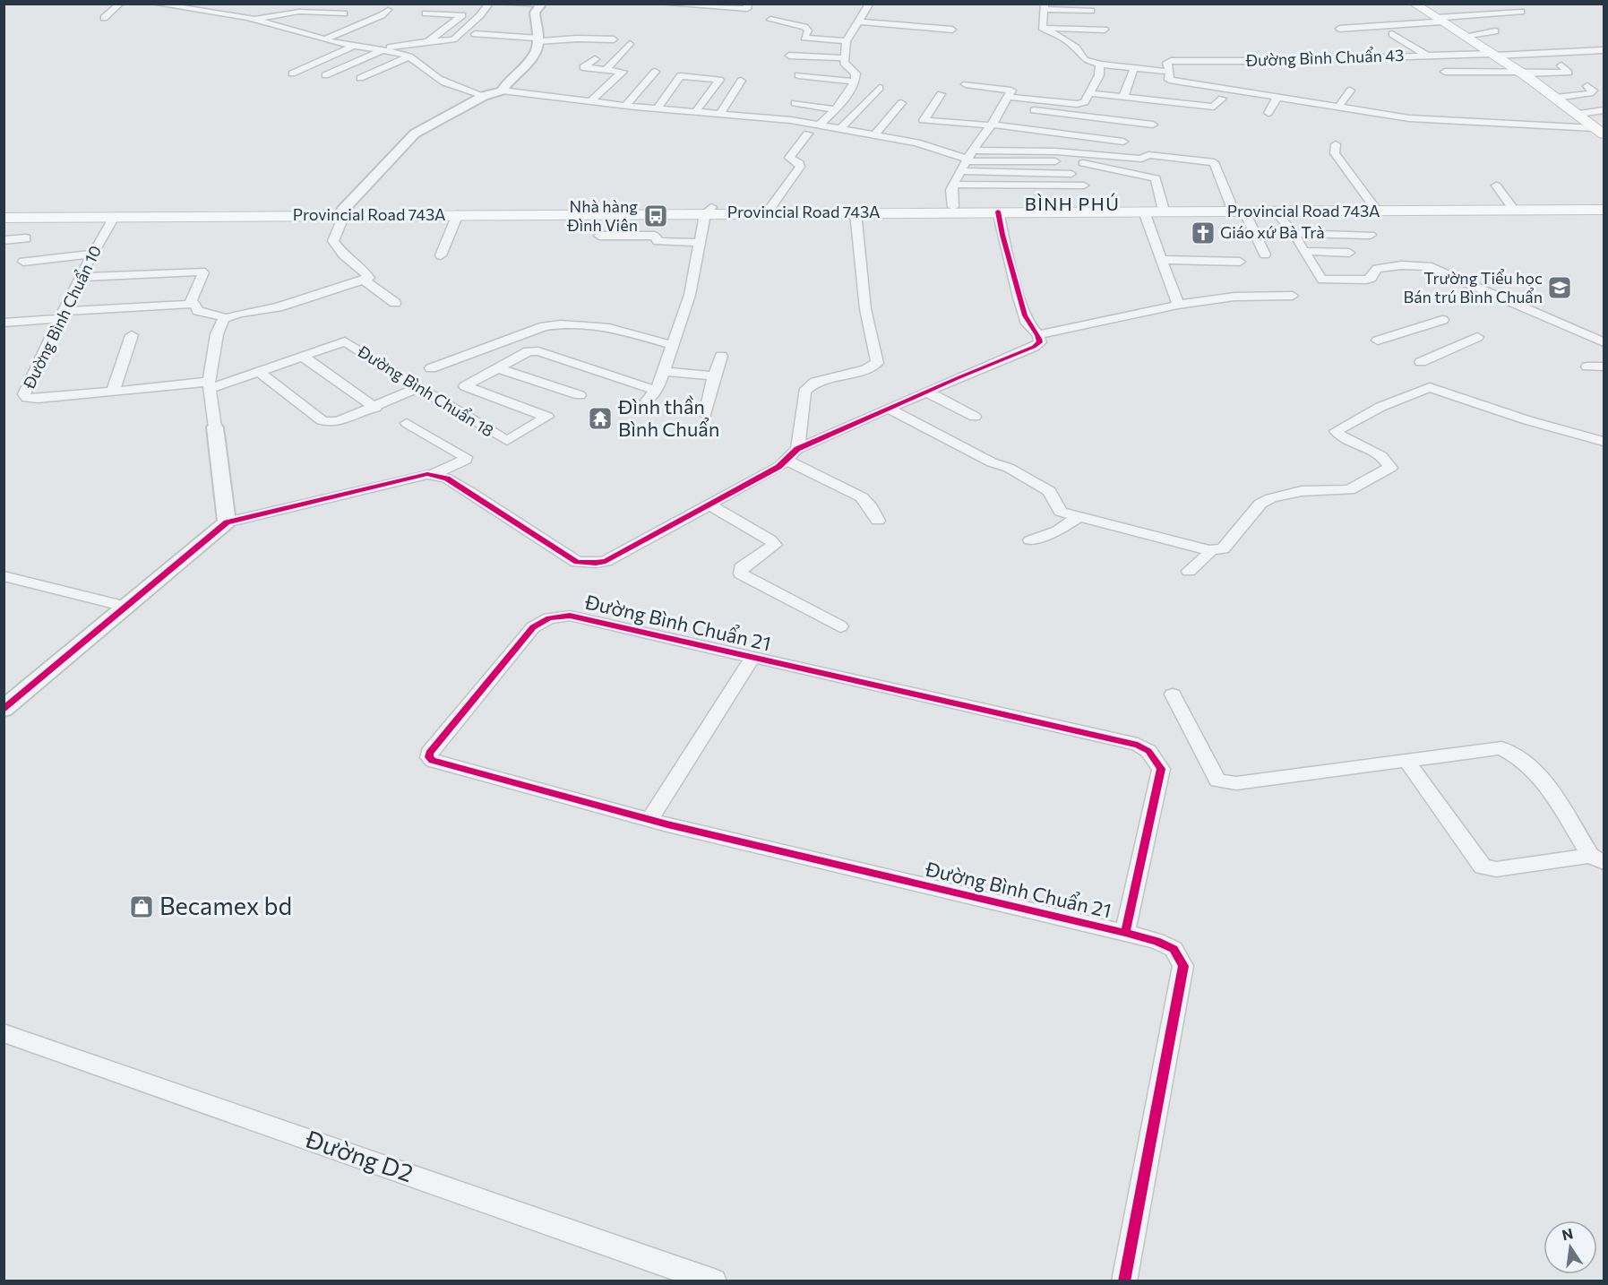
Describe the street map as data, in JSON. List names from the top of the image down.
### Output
{
  "streets": {
    "main road": ["Provincial Road 743A"],
    "street": [
      "Đường Bình Chuẩn 43",
      "Đường Bình Chuẩn 10",
      "Đường Bình Chuẩn 18",
      "Đường Bình Chuẩn 21",
      "Đường D2"
    ]
  },
  "crossings": [
    ["Provincial Road 743A", "Đường Bình Chuẩn 10"],
    ["Đường Bình Chuẩn 10", "Đường Bình Chuẩn 18"]
  ],
  "districts": ["BÌNH PHÚ"],
  "places": {
    "bus stop": ["Nhà hàng Đình Viên"],
    "church": ["Giáo xứ Bà Trà"],
    "school or university": ["Trường Tiểu học Bán trú Bình Chuẩn"],
    "temple": ["Đình thần Bình Chuẩn"],
    "shop": ["Becamex bd"]
  },
  "north": "top"
}
